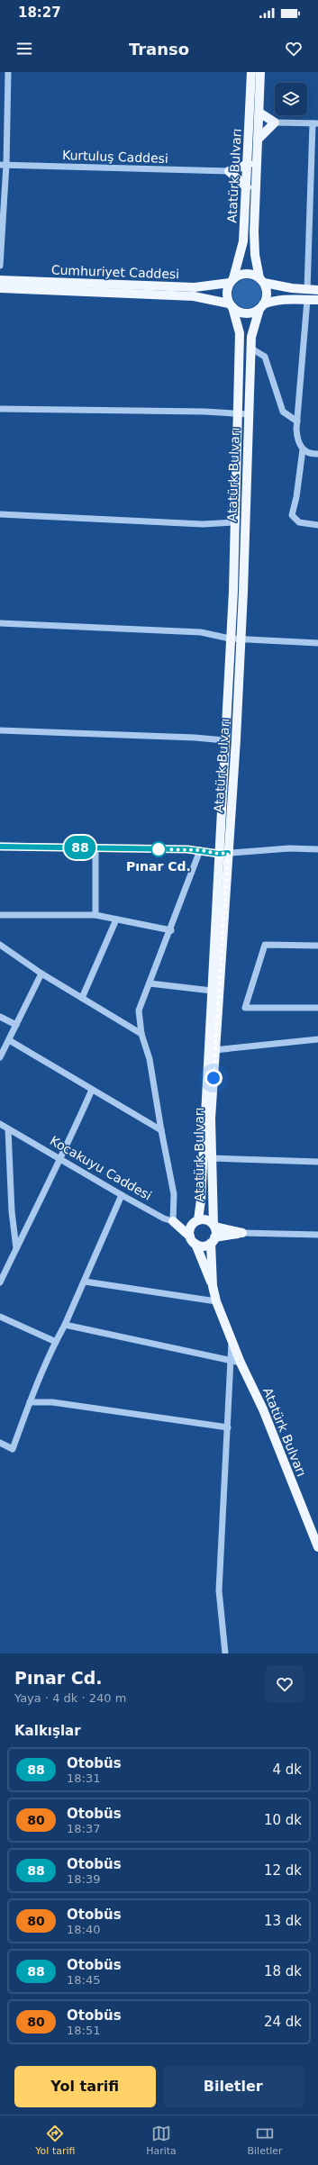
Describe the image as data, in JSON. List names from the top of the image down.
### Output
{
  "streets": {
    "main road": ["Atatürk Bulvarı", "Cumhuriyet Caddesi", "Kocakuyu Caddesi"],
    "street": ["Kurtuluş Caddesi"]
  },
  "crossings": [
    ["Atatürk Bulvarı", "Cumhuriyet Caddesi"],
    ["Atatürk Bulvarı", "Kocakuyu Caddesi"]
  ],
  "places": ["Pınar Cd."],
  "lines": ["bus line 88"],
  "page": {
    "status": "18:27",
    "header": "Transo",
    "on_map": "88",
    "heading": [
      ["Pınar Cd.", "Yaya · 4 dk · 240 m"],
      "Kalkışlar"
    ],
    "list": [
      {
        "mark": "88",
        "name": "Otobüs",
        "note": "18:31",
        "value": "4 dk"
      },
      {
        "mark": "80",
        "name": "Otobüs",
        "note": "18:37",
        "value": "10 dk"
      },
      {
        "mark": "88",
        "name": "Otobüs",
        "note": "18:39",
        "value": "12 dk"
      },
      {
        "mark": "80",
        "name": "Otobüs",
        "note": "18:40",
        "value": "13 dk"
      },
      {
        "mark": "88",
        "name": "Otobüs",
        "note": "18:45",
        "value": "18 dk"
      },
      {
        "mark": "80",
        "name": "Otobüs",
        "note": "18:51",
        "value": "24 dk"
      }
    ],
    "buttons": ["Yol tarifi", "Biletler"],
    "tabs": ["Yol tarifi", "Harita", "Biletler"]
  }
}
